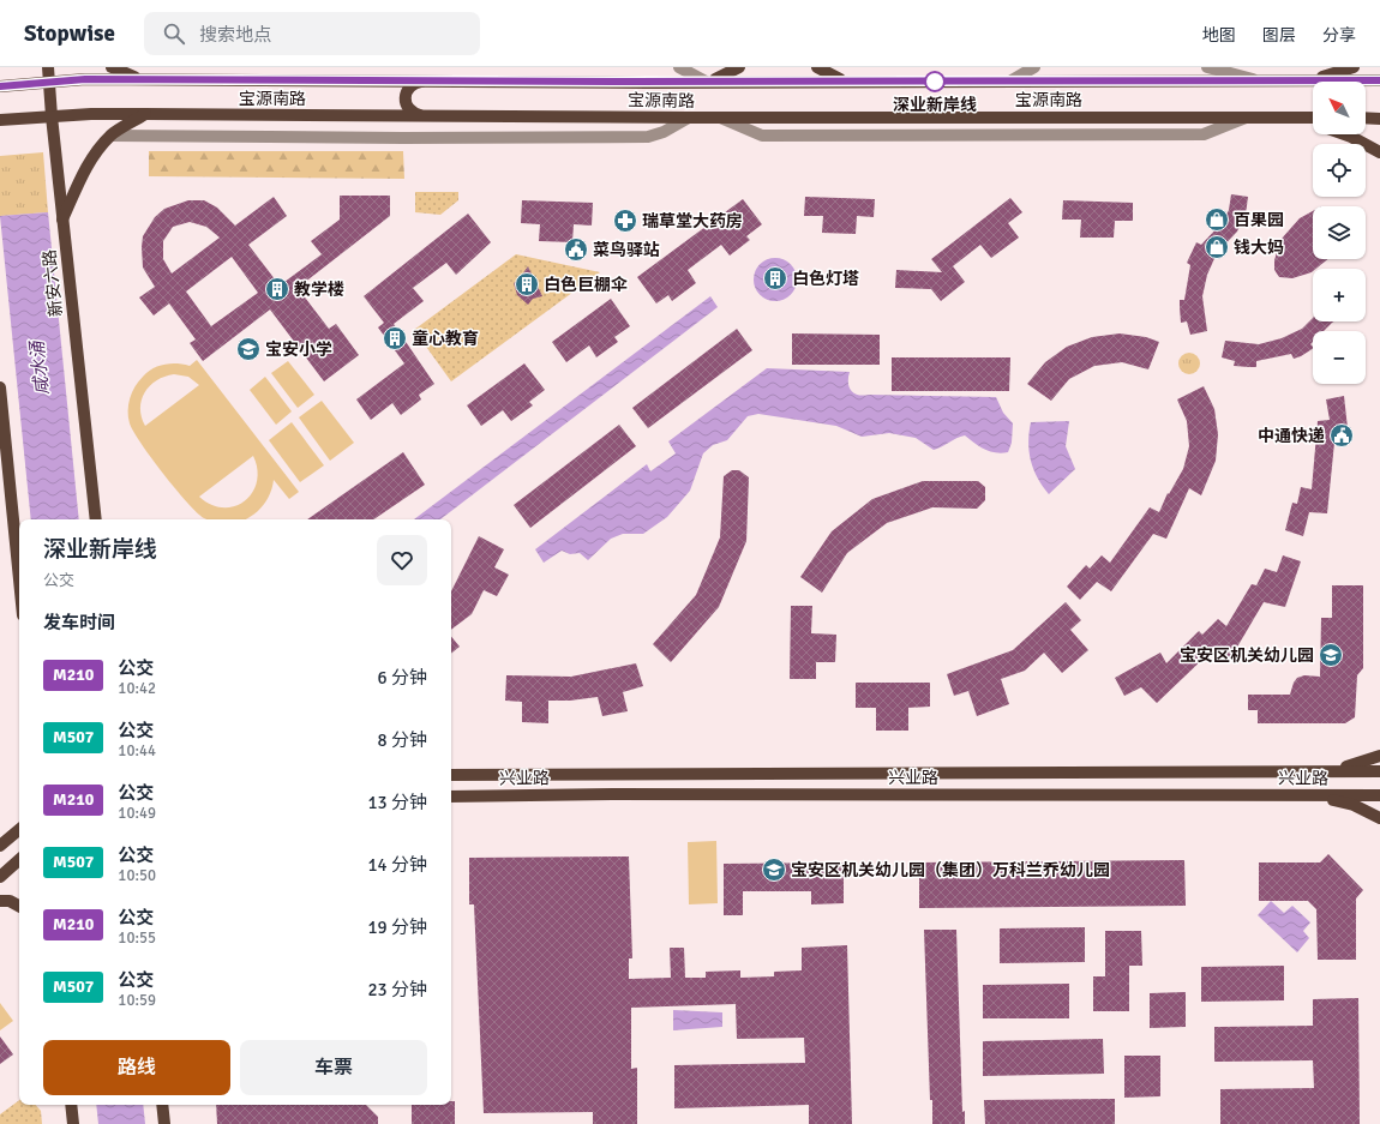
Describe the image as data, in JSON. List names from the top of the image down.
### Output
{
  "streets": {
    "main road": ["宝源南路", "新安六路", "兴业路"]
  },
  "crossings": [
    ["宝源南路", "新安六路"]
  ],
  "water": ["咸水涌"],
  "places": {
    "other": ["深业新岸线"],
    "shop": ["百果园", "钱大妈"],
    "pharmacy": ["瑞草堂大药房"],
    "public building": ["菜鸟驿站", "中通快递"],
    "building": [
      "白色灯塔",
      "白色巨棚伞",
      "教学楼",
      "童心教育"
    ],
    "school or university": ["宝安小学", "宝安区机关幼儿园", "宝安区机关幼儿园（集团）万科兰乔幼儿园"]
  },
  "lines": ["bus line M210"],
  "north": "top left",
  "page": {
    "header": "Stopwise",
    "search": "搜索地点",
    "nav": ["地图", "图层", "分享"],
    "map_buttons": ["+", "−"],
    "heading": [
      ["深业新岸线", "公交"],
      "发车时间"
    ],
    "list": [
      {
        "mark": "M210",
        "name": "公交",
        "note": "10:42",
        "value": "6 分钟"
      },
      {
        "mark": "M507",
        "name": "公交",
        "note": "10:44",
        "value": "8 分钟"
      },
      {
        "mark": "M210",
        "name": "公交",
        "note": "10:49",
        "value": "13 分钟"
      },
      {
        "mark": "M507",
        "name": "公交",
        "note": "10:50",
        "value": "14 分钟"
      },
      {
        "mark": "M210",
        "name": "公交",
        "note": "10:55",
        "value": "19 分钟"
      },
      {
        "mark": "M507",
        "name": "公交",
        "note": "10:59",
        "value": "23 分钟"
      }
    ],
    "buttons": ["路线", "车票"]
  }
}
